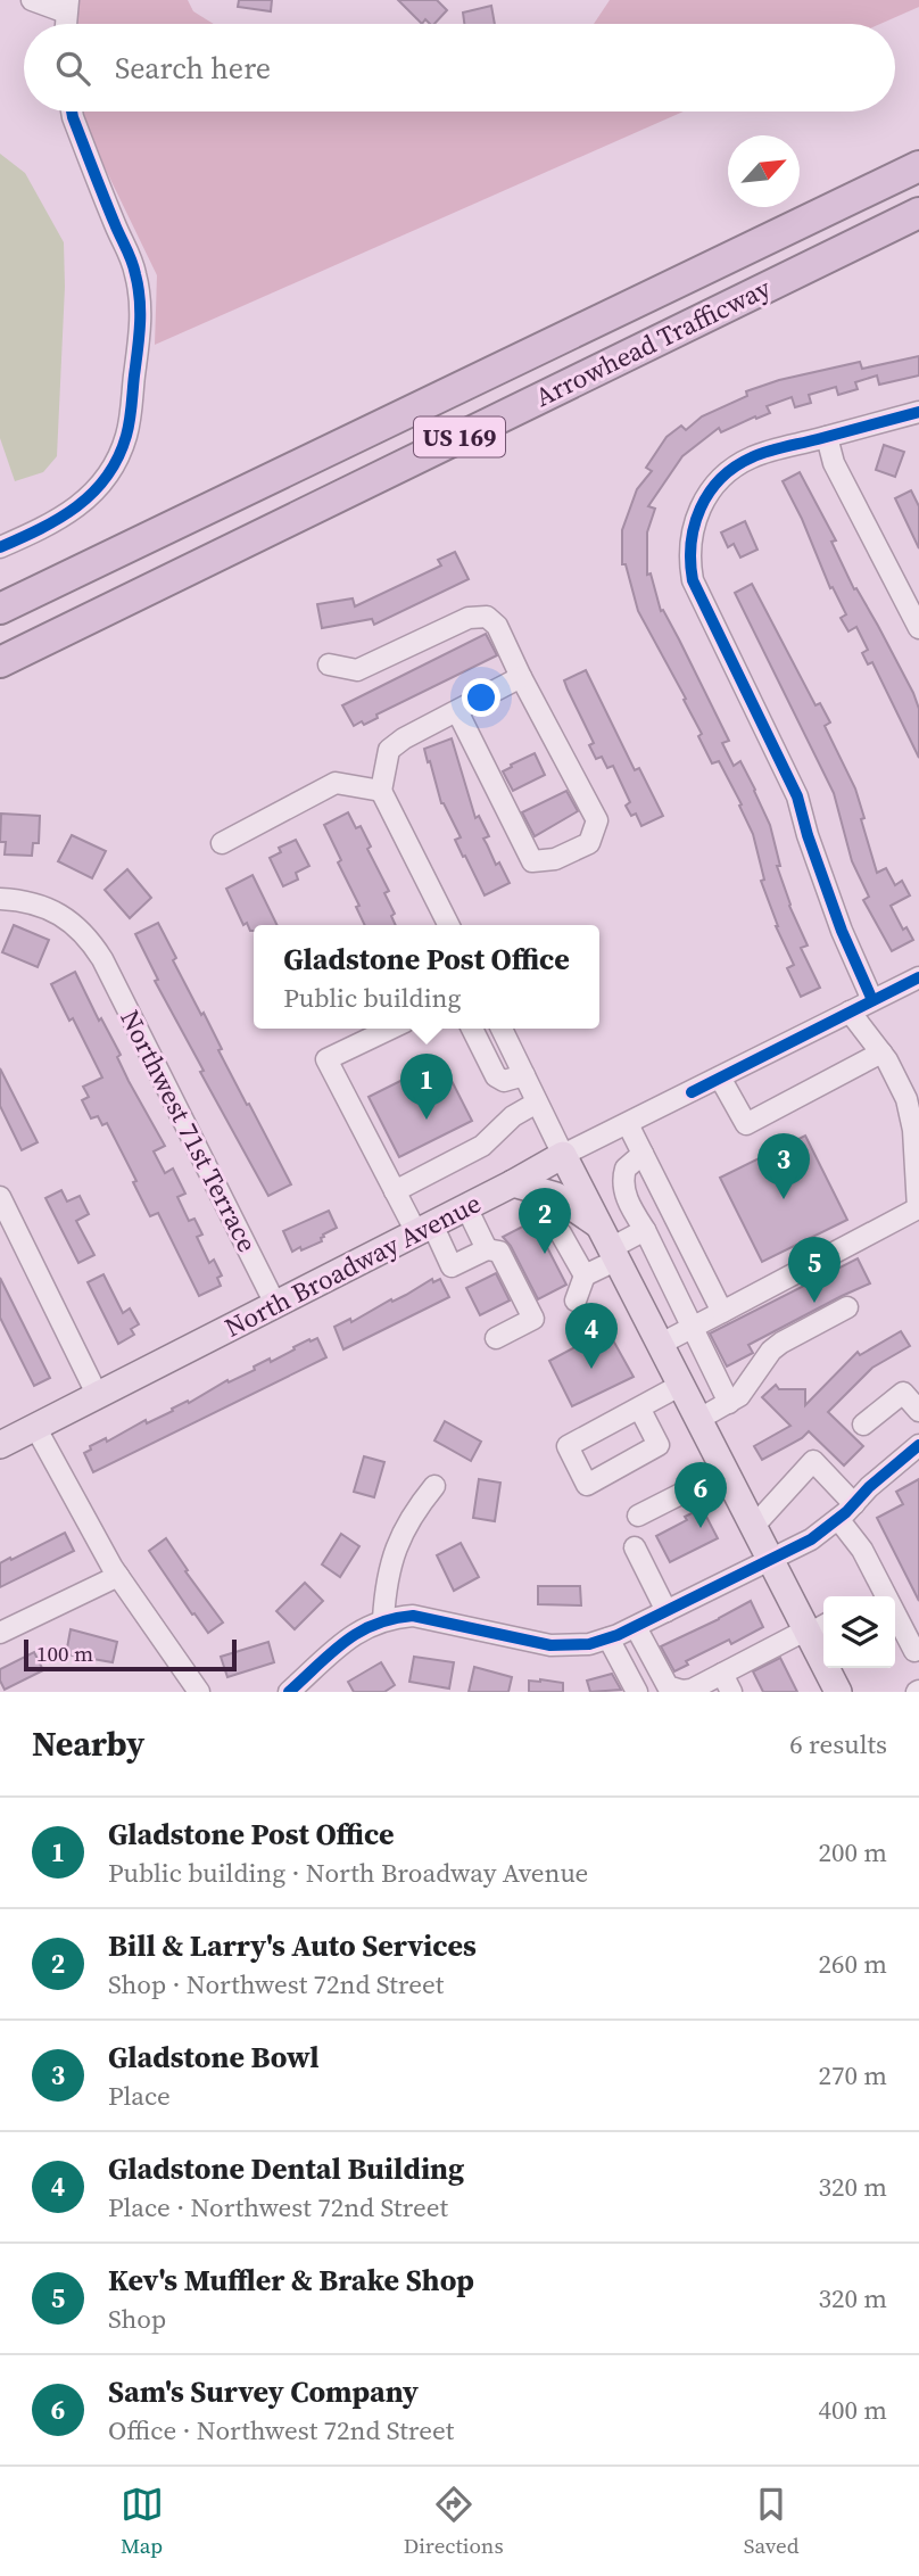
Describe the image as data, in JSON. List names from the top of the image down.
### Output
{
  "streets": {
    "highway": ["Arrowhead Trafficway", "US 169"],
    "main road": ["North Broadway Avenue"],
    "street": ["Northwest 71st Terrace"]
  },
  "crossings": [
    ["Northwest 71st Terrace", "North Broadway Avenue"]
  ],
  "scale_bar": "100 m",
  "north": "top right",
  "page": {
    "search": "Search here",
    "popup": ["Gladstone Post Office", "Public building"],
    "pins": [
      "1",
      "3",
      "2",
      "5",
      "4",
      "6"
    ],
    "scale": "100 m",
    "heading": ["Nearby", "6 results"],
    "list": [
      {
        "mark": "1",
        "name": "Gladstone Post Office",
        "note": "Public building · North Broadway Avenue",
        "value": "200 m"
      },
      {
        "mark": "2",
        "name": "Bill & Larry's Auto Services",
        "note": "Shop · Northwest 72nd Street",
        "value": "260 m"
      },
      {
        "mark": "3",
        "name": "Gladstone Bowl",
        "note": "Place",
        "value": "270 m"
      },
      {
        "mark": "4",
        "name": "Gladstone Dental Building",
        "note": "Place · Northwest 72nd Street",
        "value": "320 m"
      },
      {
        "mark": "5",
        "name": "Kev's Muffler & Brake Shop",
        "note": "Shop",
        "value": "320 m"
      },
      {
        "mark": "6",
        "name": "Sam's Survey Company",
        "note": "Office · Northwest 72nd Street",
        "value": "400 m"
      }
    ],
    "nav": ["Map", "Directions", "Saved"]
  }
}
